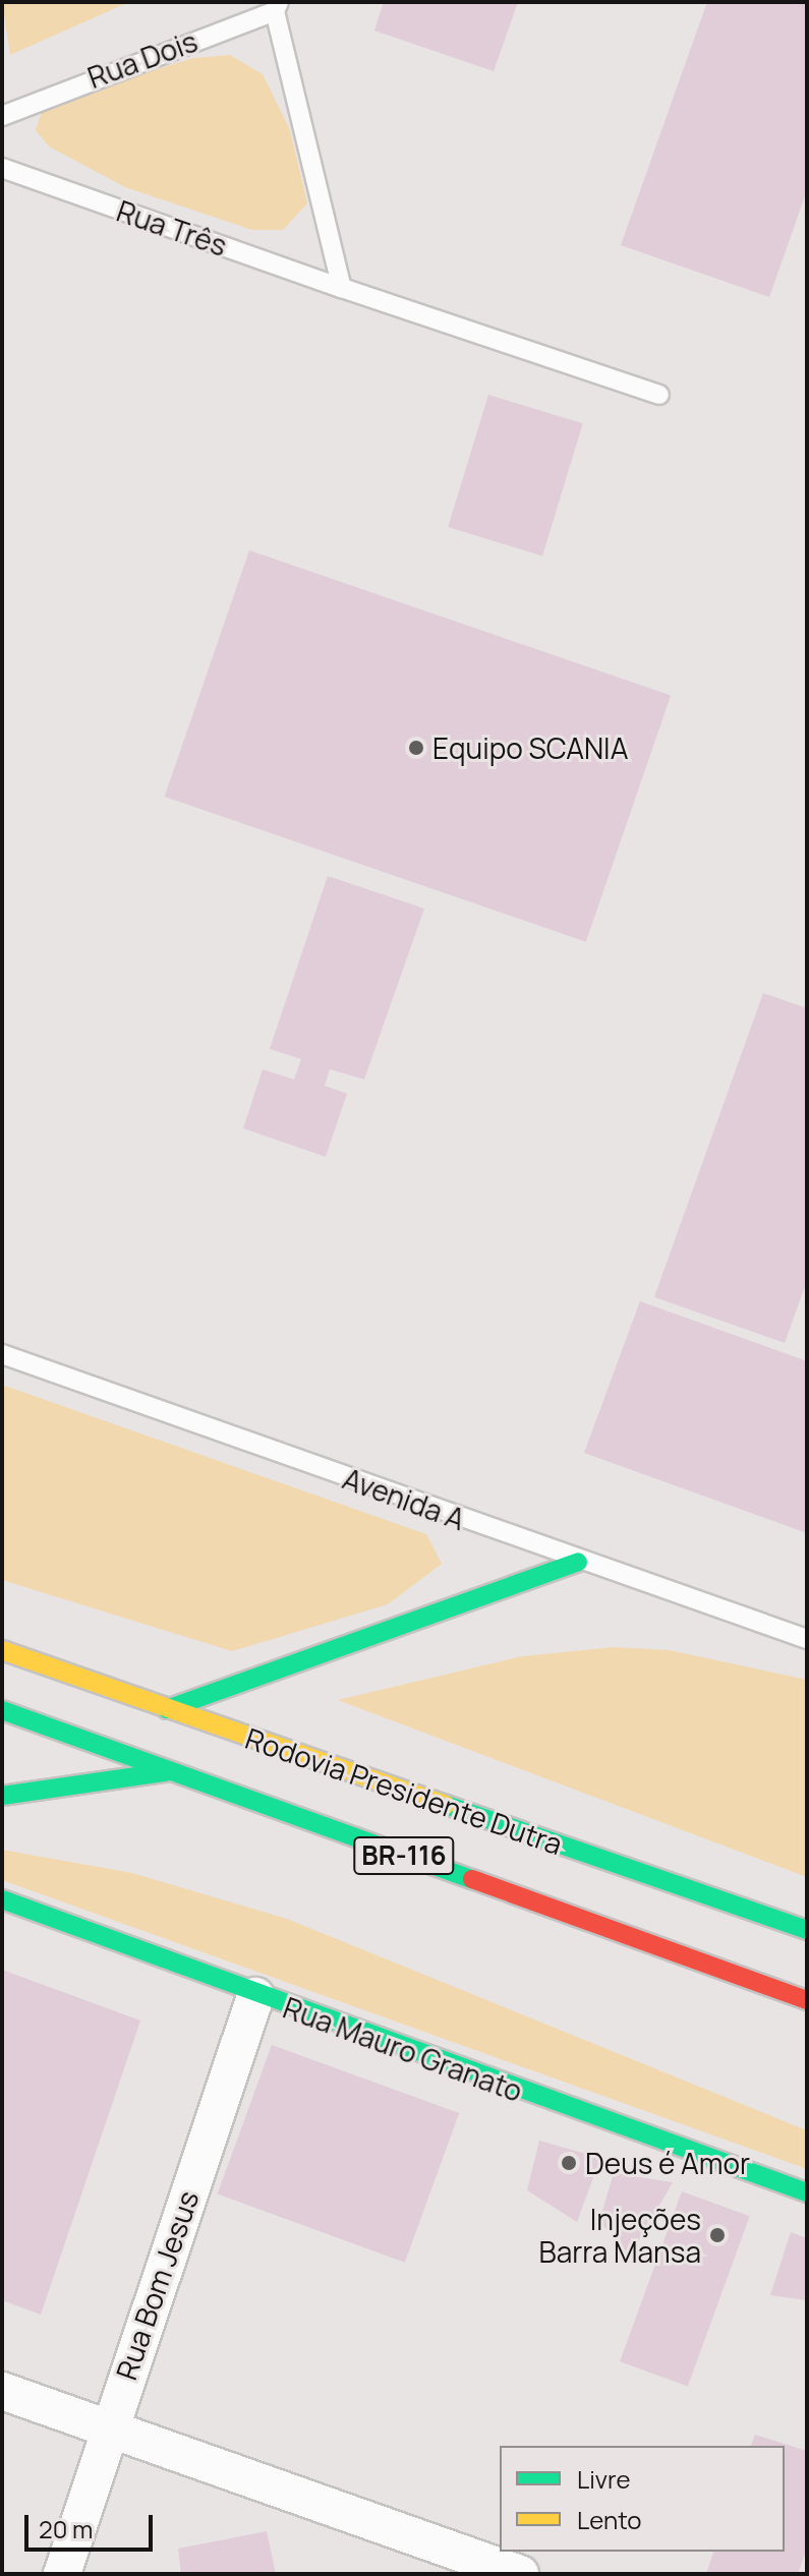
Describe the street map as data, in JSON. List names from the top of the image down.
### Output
{
  "streets": {
    "main road": ["Rodovia Presidente Dutra", "BR-116", "Rua Mauro Granato"],
    "street": ["Rua Bom Jesus"],
    "lane": ["Rua Dois", "Rua Três", "Avenida A"]
  },
  "crossings": [
    ["Rua Mauro Granato", "Rua Bom Jesus"]
  ],
  "places": ["Equipo SCANIA", "Deus é Amor", "Injeções Barra Mansa"],
  "legend": ["Livre", "Lento"],
  "scale_bar": "20 m"
}
